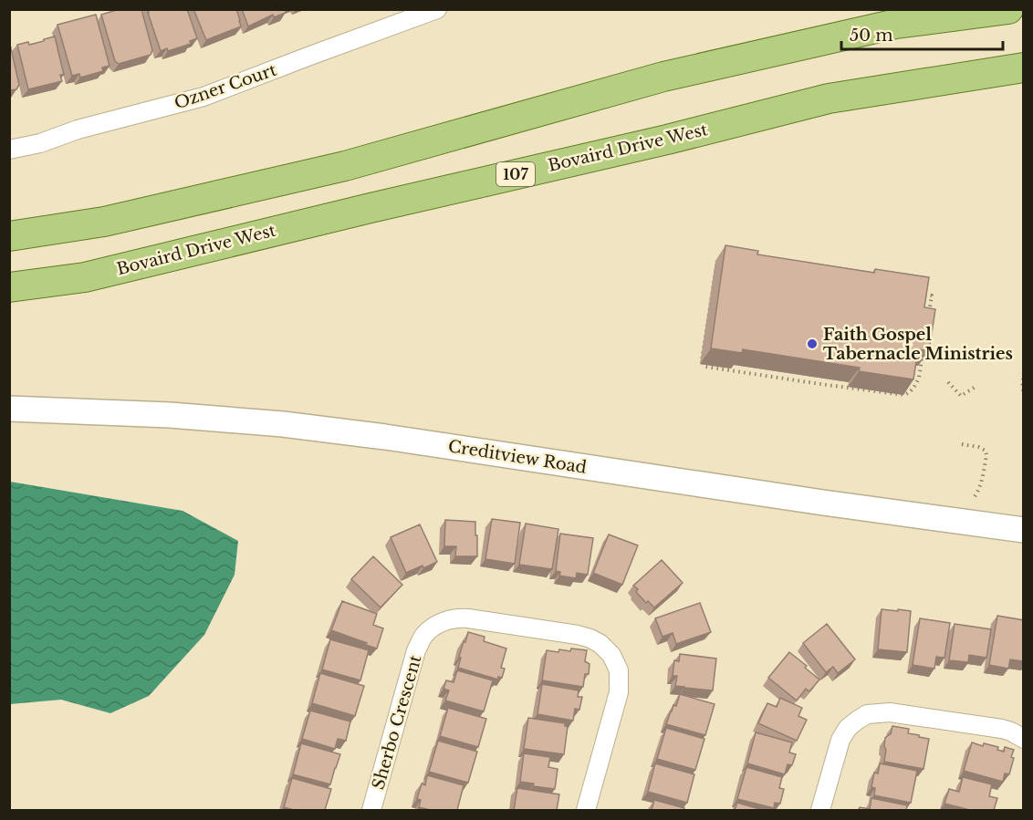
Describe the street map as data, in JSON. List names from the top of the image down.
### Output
{
  "streets": {
    "main road": ["Bovaird Drive West", "107"],
    "street": ["Ozner Court", "Creditview Road", "Sherbo Crescent"]
  },
  "places": ["Faith Gospel Tabernacle Ministries"],
  "scale_bar": "50 m"
}
